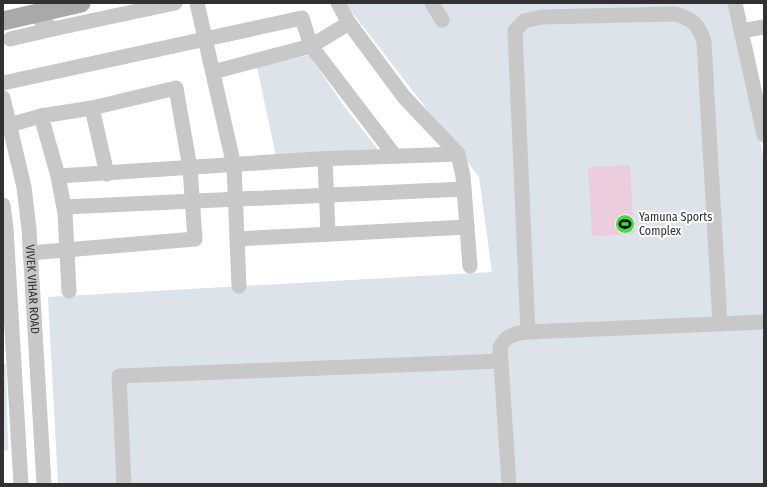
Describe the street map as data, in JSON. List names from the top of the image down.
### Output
{
  "streets": {
    "street": ["VIVEK VIHAR ROAD"]
  },
  "places": {
    "sports": ["Yamuna Sports Complex"]
  }
}
